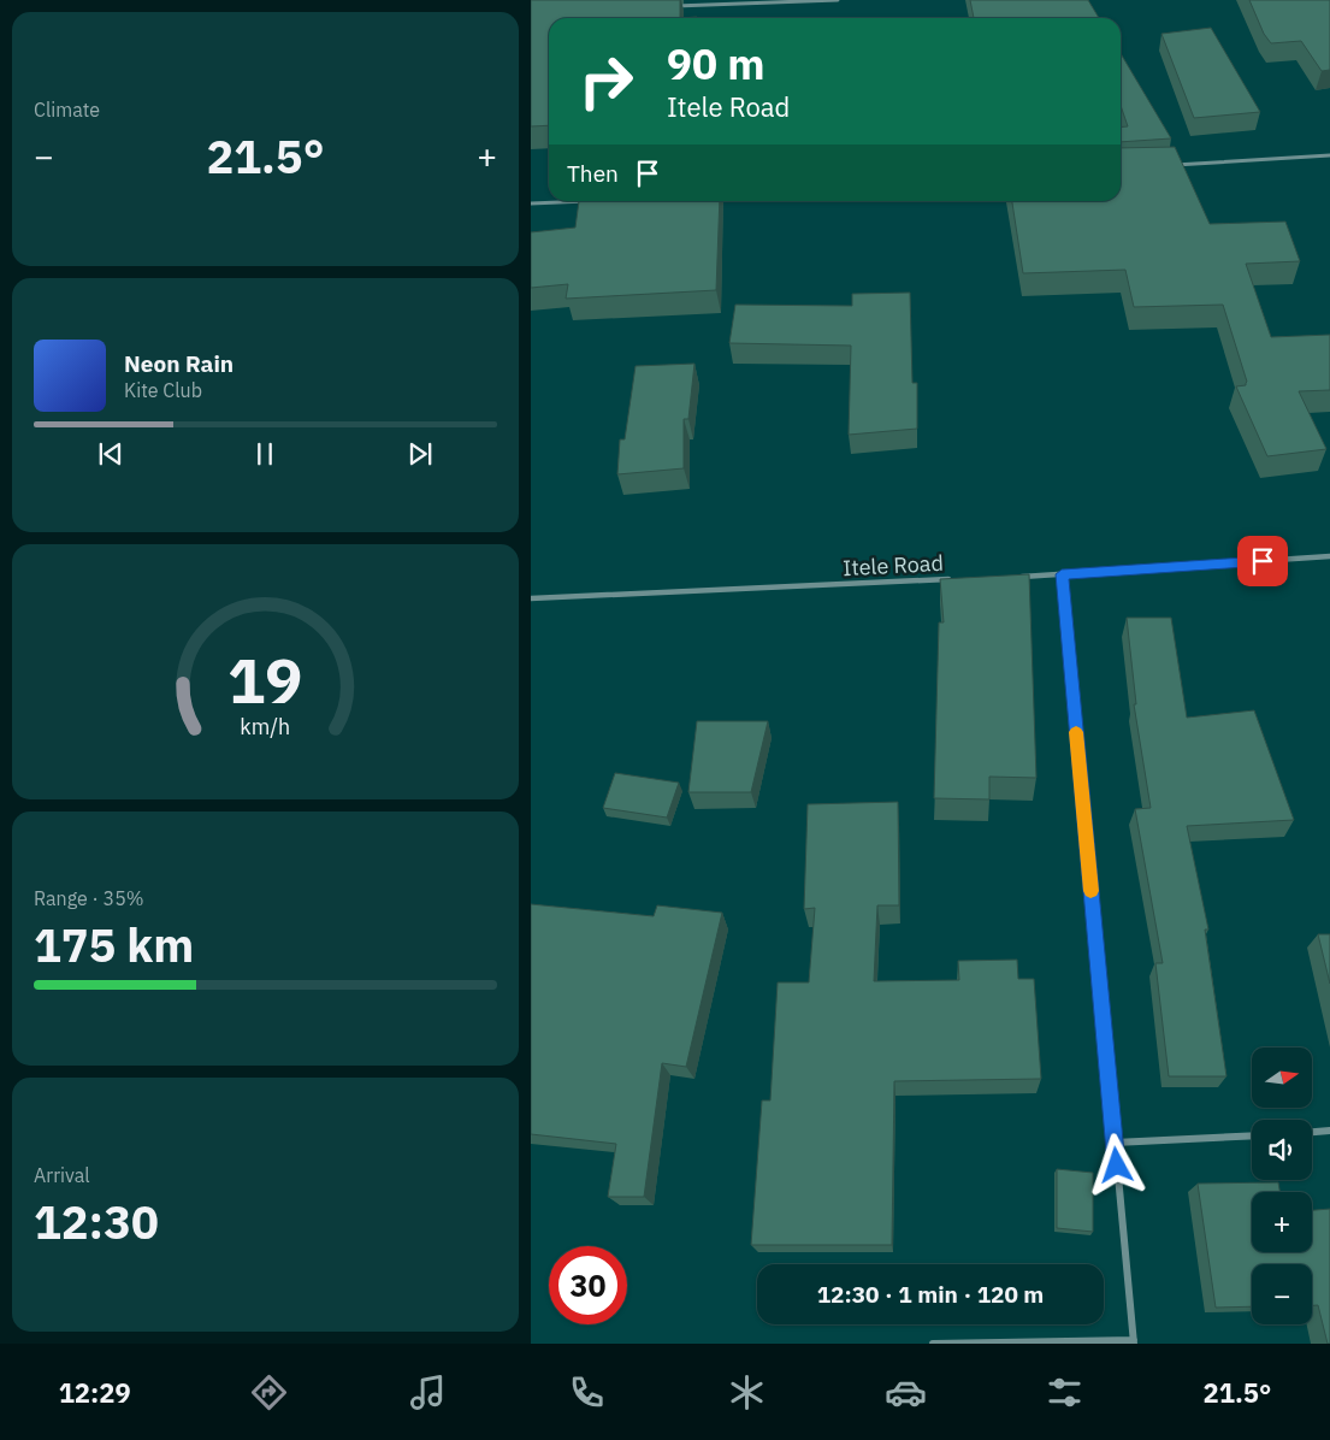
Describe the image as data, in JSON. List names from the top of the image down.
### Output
{
  "streets": {
    "street": ["Itele Road"]
  },
  "north": "right",
  "page": {
    "tile": [
      "Climate",
      ["Range · 35%", "175 km"],
      ["Arrival", "12:30"]
    ],
    "turn": ["90 m", "Itele Road"],
    "heat": ["−", "21.5°", "+"],
    "then": "Then",
    "song": ["Neon Rain", "Kite Club"],
    "map_buttons": ["+", "−"],
    "limit": "30",
    "trip": "12:30 · 1 min · 120 m",
    "tabs": ["12:29", "21.5°"],
    "gauge": ["19", "km/h"]
  }
}
